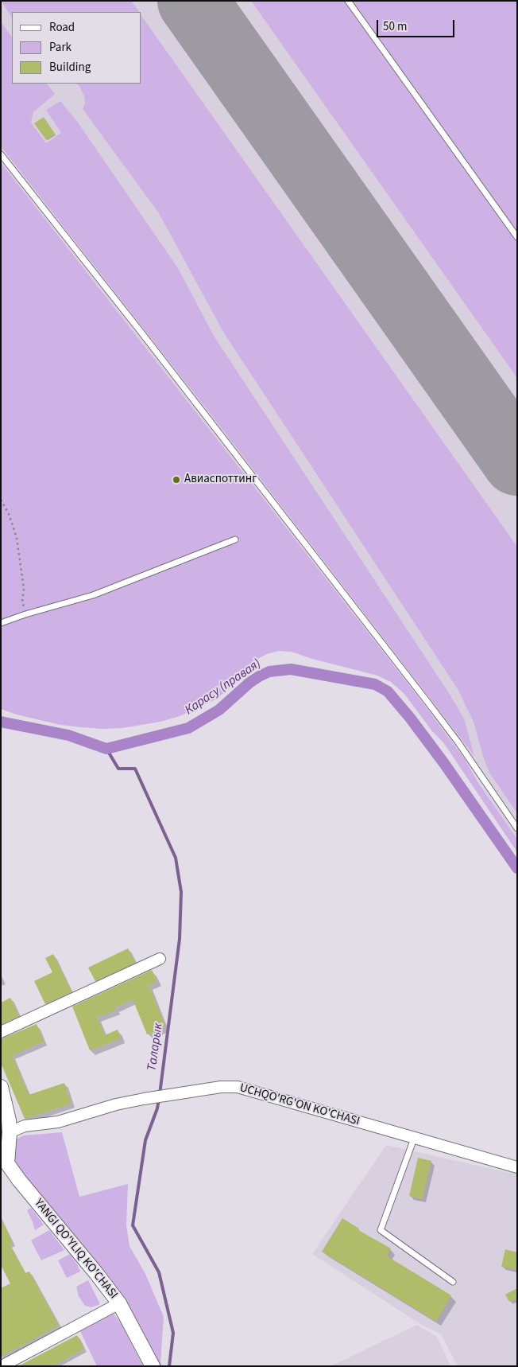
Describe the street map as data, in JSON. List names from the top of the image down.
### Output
{
  "streets": {
    "street": ["UCHQO'RG'ON KO'CHASI", "YANGI QO'YLIQ KO'CHASI"]
  },
  "crossings": [
    ["UCHQO'RG'ON KO'CHASI", "YANGI QO'YLIQ KO'CHASI"]
  ],
  "water": ["Карасу (правая)", "Таларык"],
  "places": ["Авиаспоттинг"],
  "legend": ["Road", "Park", "Building"],
  "scale_bar": "50 m"
}
